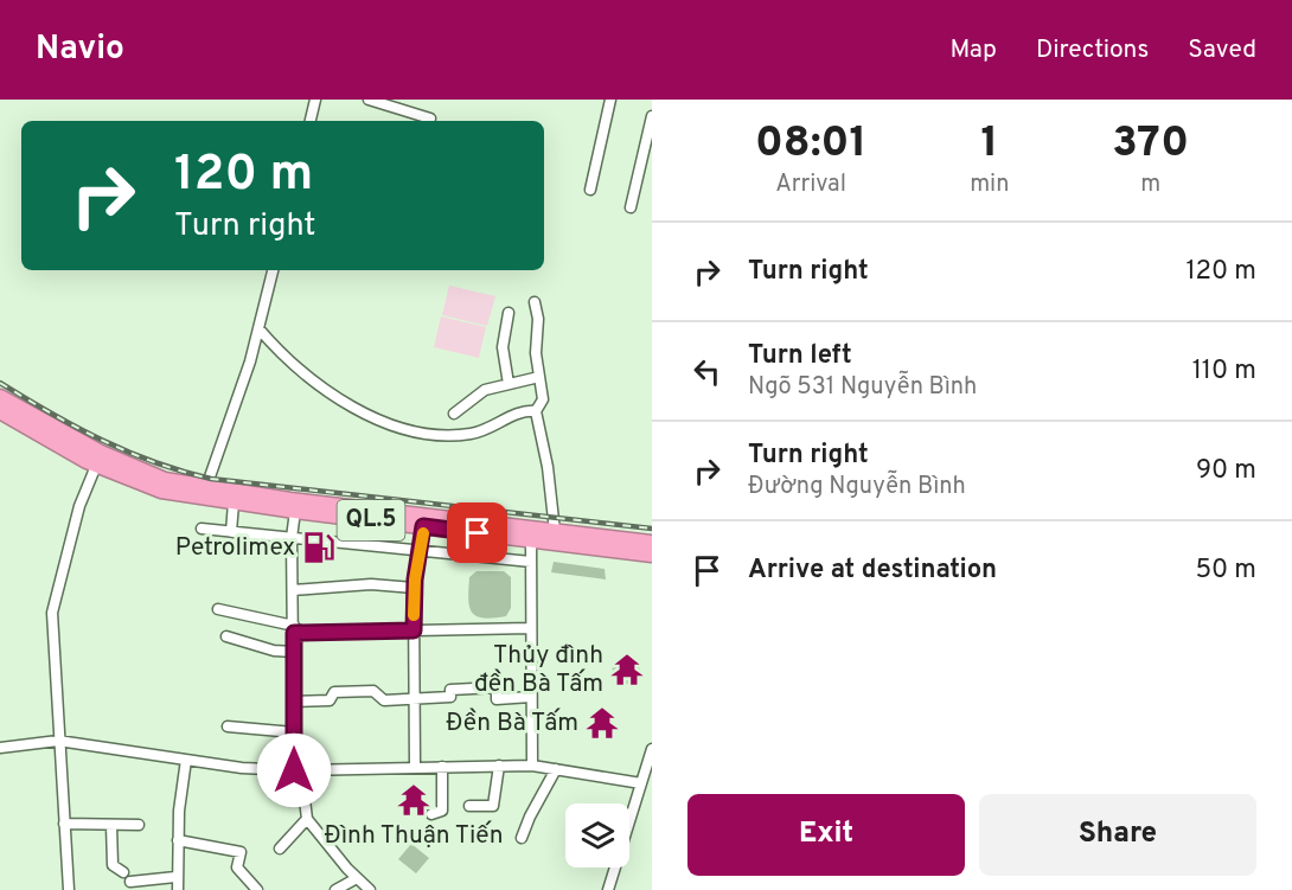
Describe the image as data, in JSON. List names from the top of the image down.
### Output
{
  "streets": {
    "highway": ["QL.5"]
  },
  "places": {
    "fuel station": ["Petrolimex"],
    "temple": ["Thủy đình đền Bà Tấm", "Đền Bà Tấm", "Đình Thuận Tiến"]
  },
  "page": {
    "header": "Navio",
    "nav": ["Map", "Directions", "Saved"],
    "eta": [
      "08:01",
      "Arrival",
      "1",
      "min",
      "370",
      "m"
    ],
    "turn": ["120 m", "Turn right"],
    "list": [
      {
        "name": "Turn right",
        "value": "120 m"
      },
      {
        "name": "Turn left",
        "note": "Ngõ 531 Nguyễn Bình",
        "value": "110 m"
      },
      {
        "name": "Turn right",
        "note": "Đường Nguyễn Bình",
        "value": "90 m"
      },
      {
        "name": "Arrive at destination",
        "value": "50 m"
      }
    ],
    "buttons": ["Exit", "Share"]
  }
}
